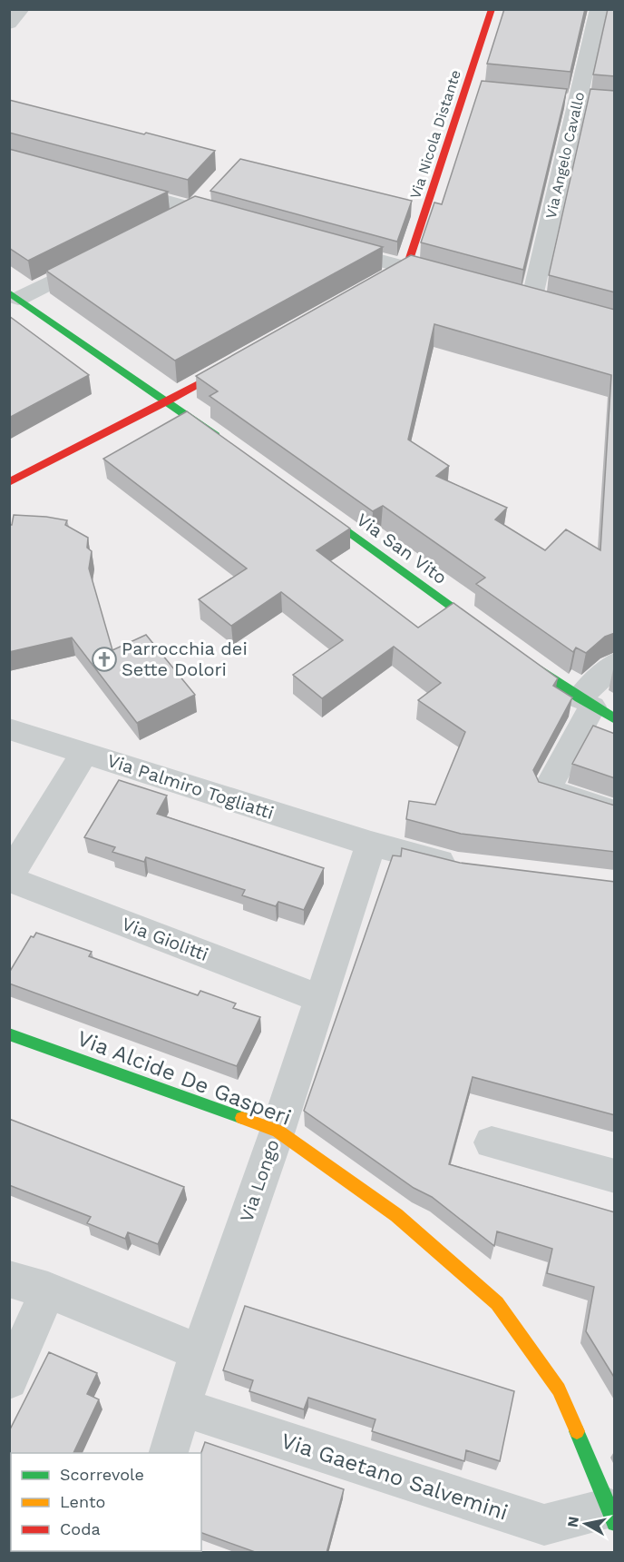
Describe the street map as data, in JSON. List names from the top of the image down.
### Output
{
  "streets": {
    "street": [
      "Via Nicola Distante",
      "Via Angelo Cavallo",
      "Via San Vito",
      "Via Palmiro Togliatti",
      "Via Giolitti",
      "Via Alcide De Gasperi",
      "Via Longo",
      "Via Gaetano Salvemini"
    ]
  },
  "crossings": [
    ["Via Palmiro Togliatti", "Via Longo"],
    ["Via Giolitti", "Via Longo"],
    ["Via Alcide De Gasperi", "Via Longo"],
    ["Via Alcide De Gasperi", "Via Gaetano Salvemini"],
    ["Via Longo", "Via Gaetano Salvemini"]
  ],
  "places": {
    "church": ["Parrocchia dei Sette Dolori"]
  },
  "legend": ["Scorrevole", "Lento", "Coda"],
  "north": "left"
}
